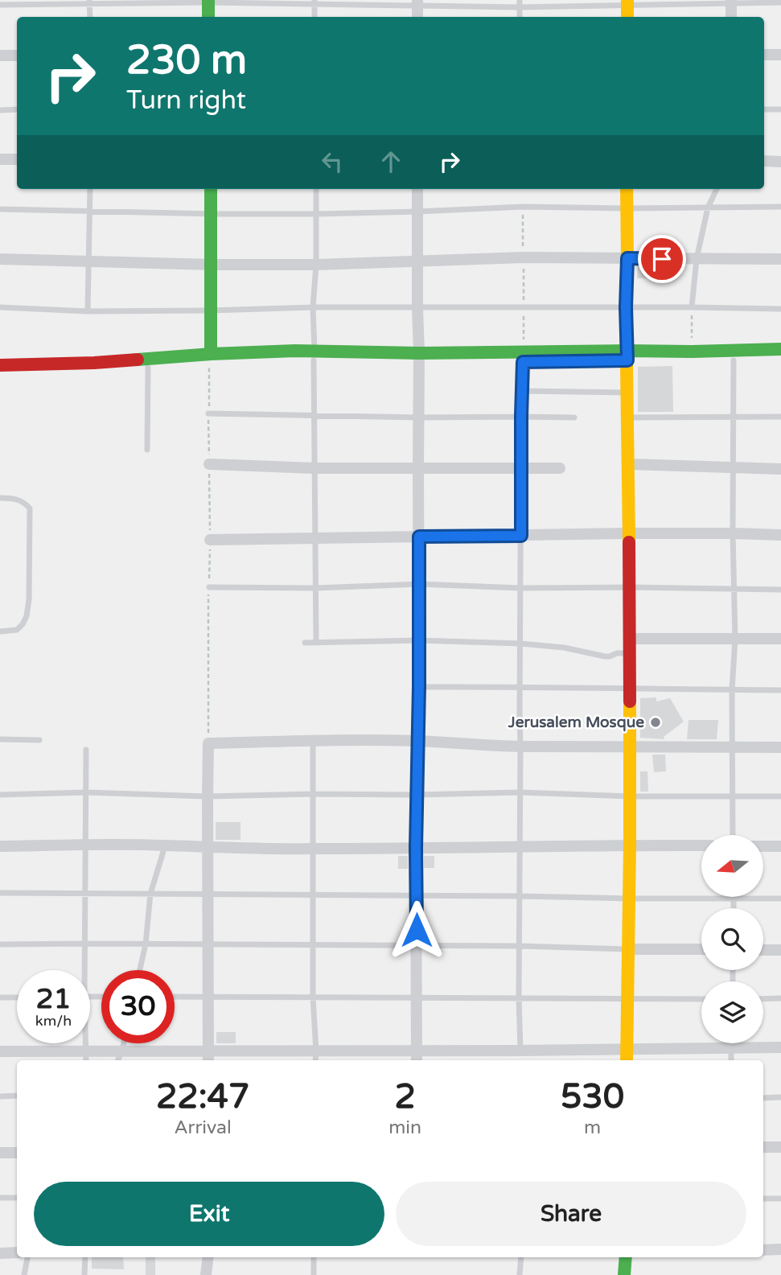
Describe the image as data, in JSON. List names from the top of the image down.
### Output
{
  "places": ["Jerusalem Mosque"],
  "north": "left",
  "page": {
    "turn": ["230 m", "Turn right"],
    "speed": "21 km/h",
    "limit": "30",
    "eta": [
      "22:47",
      "Arrival",
      "2",
      "min",
      "530",
      "m"
    ],
    "buttons": ["Exit", "Share"]
  }
}
